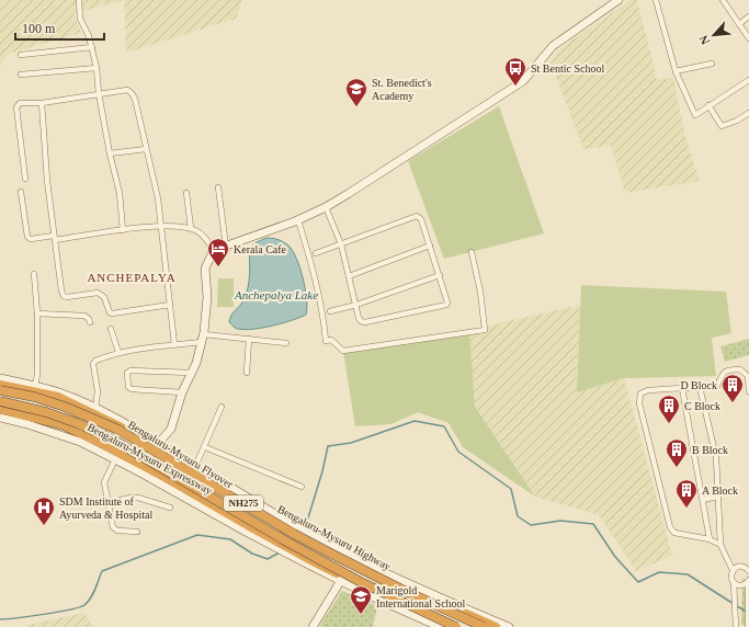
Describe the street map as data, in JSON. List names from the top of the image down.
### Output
{
  "streets": {
    "highway": [
      "Bengaluru-Mysuru Flyover",
      "Bengaluru-Mysuru Expressway",
      "NH275",
      "Bengaluru-Mysuru Highway"
    ]
  },
  "crossings": [
    ["NH275", "Bengaluru-Mysuru Highway"]
  ],
  "districts": ["ANCHEPALYA"],
  "water": ["Anchepalya Lake"],
  "places": {
    "bus stop": ["St Bentic School"],
    "school or university": ["St. Benedict's Academy", "Marigold International School"],
    "hotel": ["Kerala Cafe"],
    "building": [
      "D Block",
      "C Block",
      "B Block",
      "A Block"
    ],
    "hospital": ["SDM Institute of Ayurveda & Hospital"]
  },
  "scale_bar": "100 m",
  "north": "bottom left"
}
